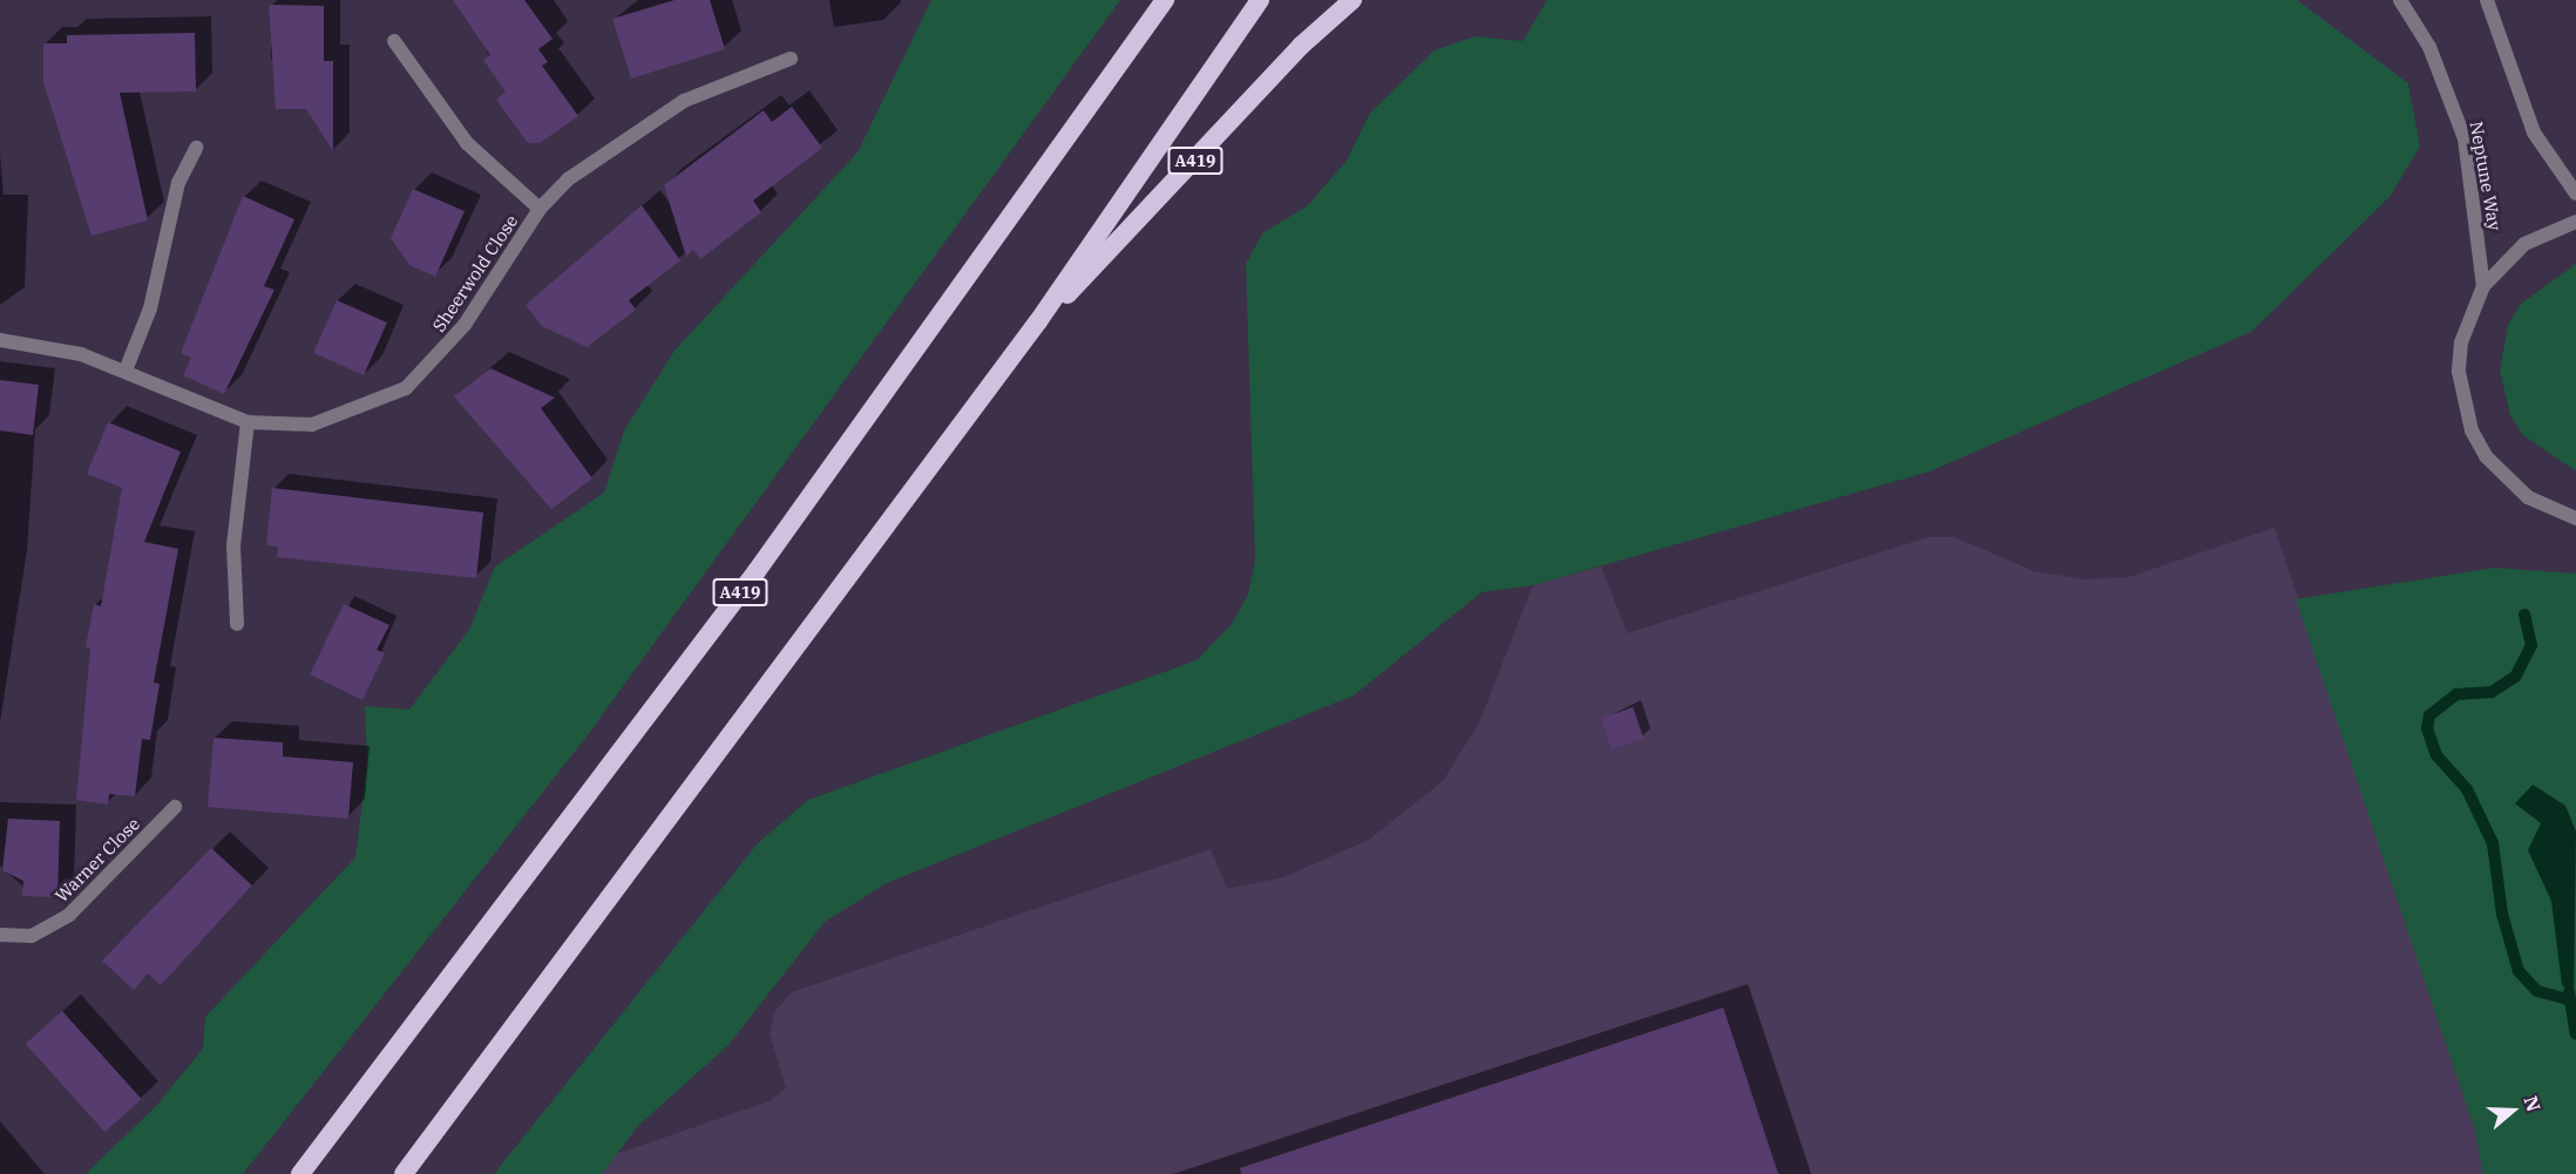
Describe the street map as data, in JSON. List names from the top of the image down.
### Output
{
  "streets": {
    "highway": ["A419"],
    "street": ["Neptune Way", "Sheerwold Close", "Warner Close"]
  },
  "north": "right"
}
